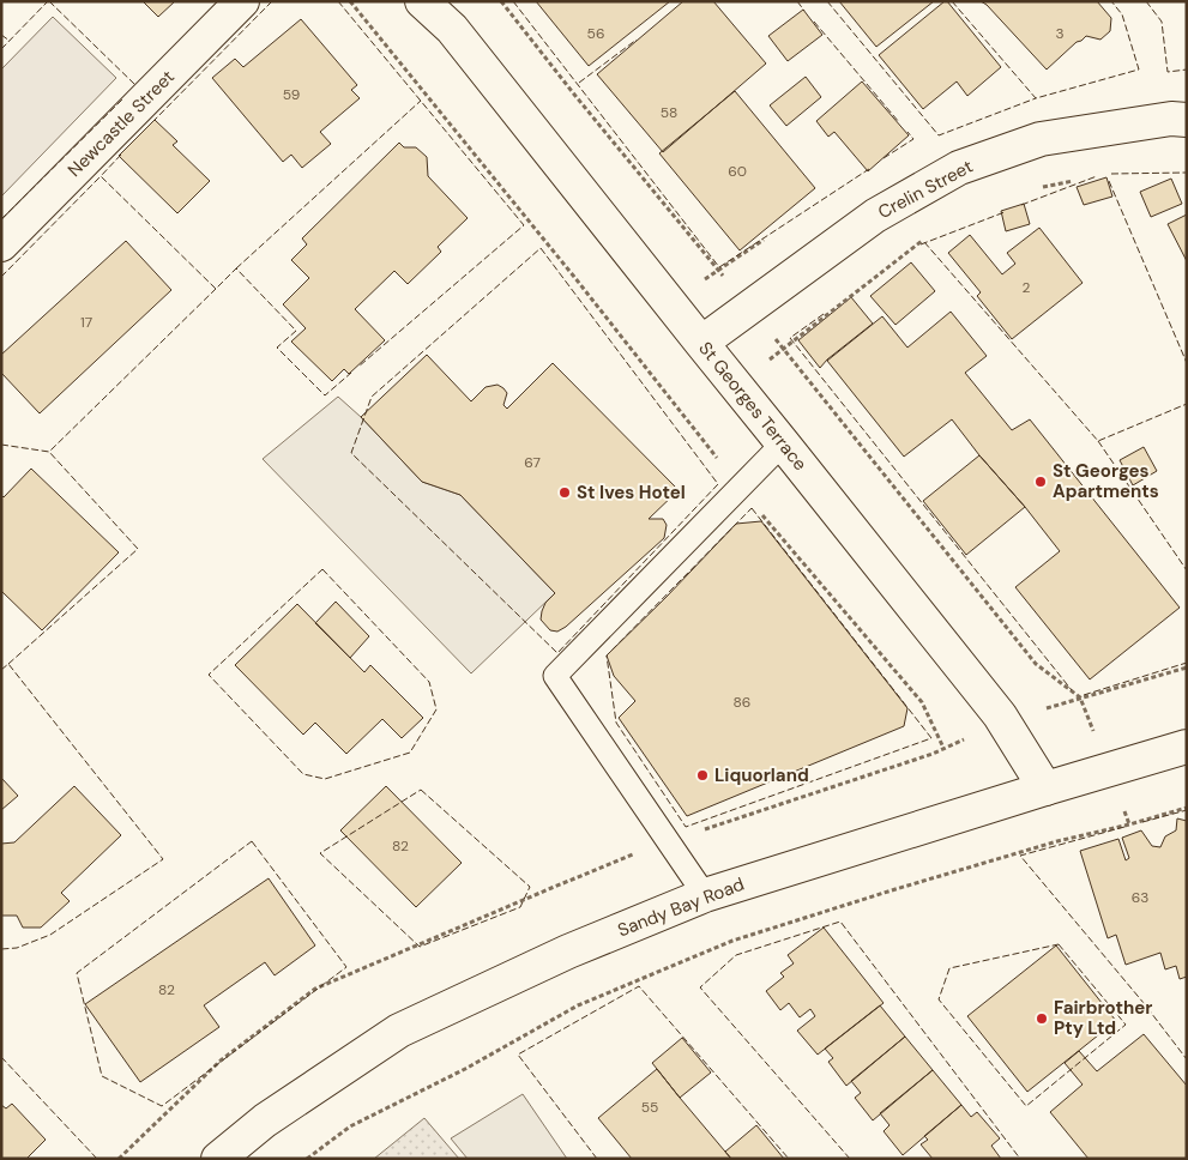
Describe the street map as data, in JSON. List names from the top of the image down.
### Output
{
  "streets": {
    "street": [
      "Newcastle Street",
      "Crelin Street",
      "St Georges Terrace",
      "Sandy Bay Road"
    ]
  },
  "crossings": [
    ["Crelin Street", "St Georges Terrace"],
    ["St Georges Terrace", "Sandy Bay Road"]
  ],
  "places": [
    "St Georges Apartments",
    "St Ives Hotel",
    "Liquorland",
    "Fairbrother Pty Ltd"
  ],
  "house_numbers": [
    "56",
    "3",
    "59",
    "58",
    "60",
    "2",
    "17",
    "67",
    "86",
    "82",
    "63",
    "82",
    "55"
  ]
}
